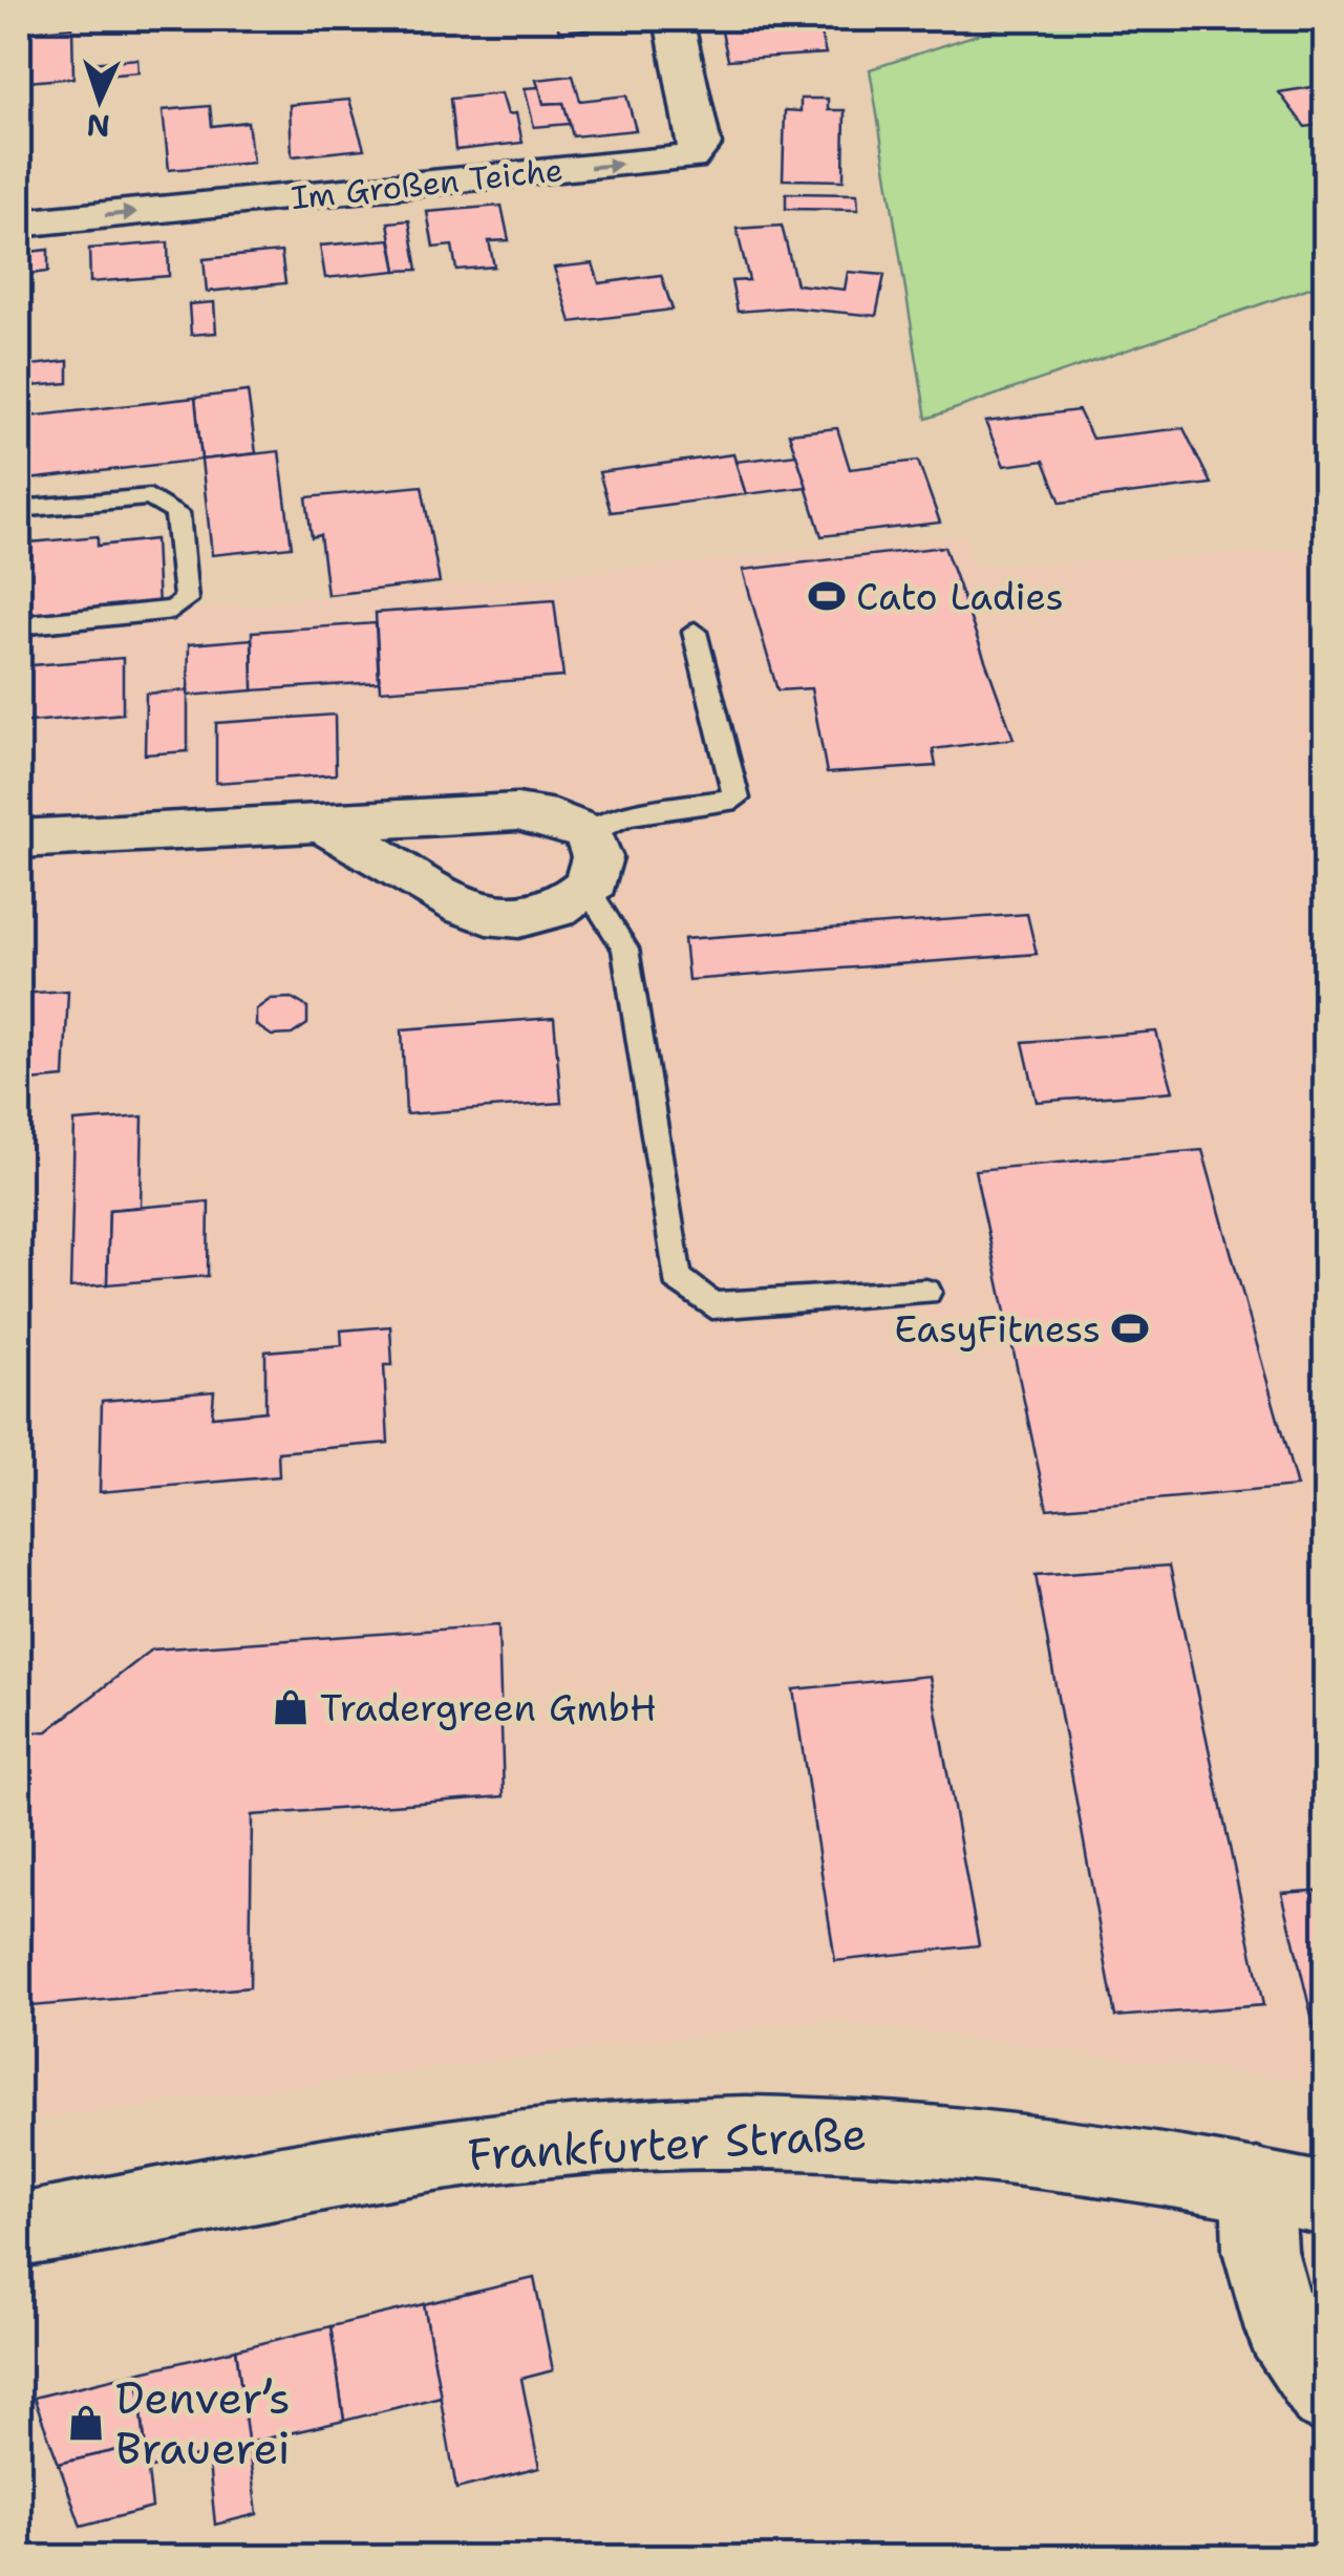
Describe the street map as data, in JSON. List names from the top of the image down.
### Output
{
  "streets": {
    "street": ["Im Großen Teiche", "Frankfurter Straße"]
  },
  "one_way": ["Im Großen Teiche"],
  "places": {
    "sports": ["Cato Ladies", "EasyFitness"],
    "shop": ["Tradergreen GmbH", "Denver’s Brauerei"]
  },
  "north": "bottom"
}
